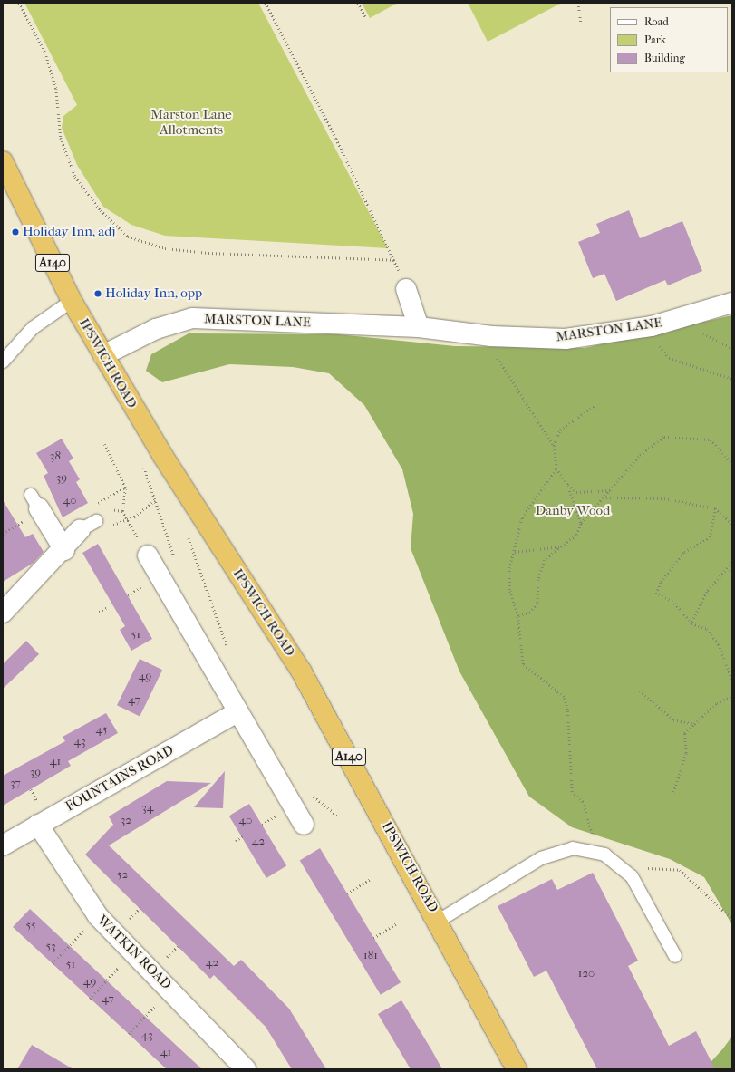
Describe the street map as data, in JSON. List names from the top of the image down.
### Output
{
  "streets": {
    "highway": ["A140", "IPSWICH ROAD"],
    "street": ["MARSTON LANE", "FOUNTAINS ROAD", "WATKIN ROAD"]
  },
  "crossings": [
    ["MARSTON LANE", "IPSWICH ROAD"],
    ["FOUNTAINS ROAD", "WATKIN ROAD"]
  ],
  "parks": ["Marston Lane Allotments", "Danby Wood"],
  "places": ["Holiday Inn, adj", "Holiday Inn, opp"],
  "house_numbers": [
    "38",
    "39",
    "40",
    "51",
    "49",
    "47",
    "45",
    "43",
    "41",
    "39",
    "37",
    "34",
    "32",
    "40",
    "42",
    "52",
    "55",
    "53",
    "181",
    "42",
    "51",
    "120",
    "49",
    "47",
    "43",
    "41"
  ],
  "legend": ["Road", "Park", "Building"]
}
